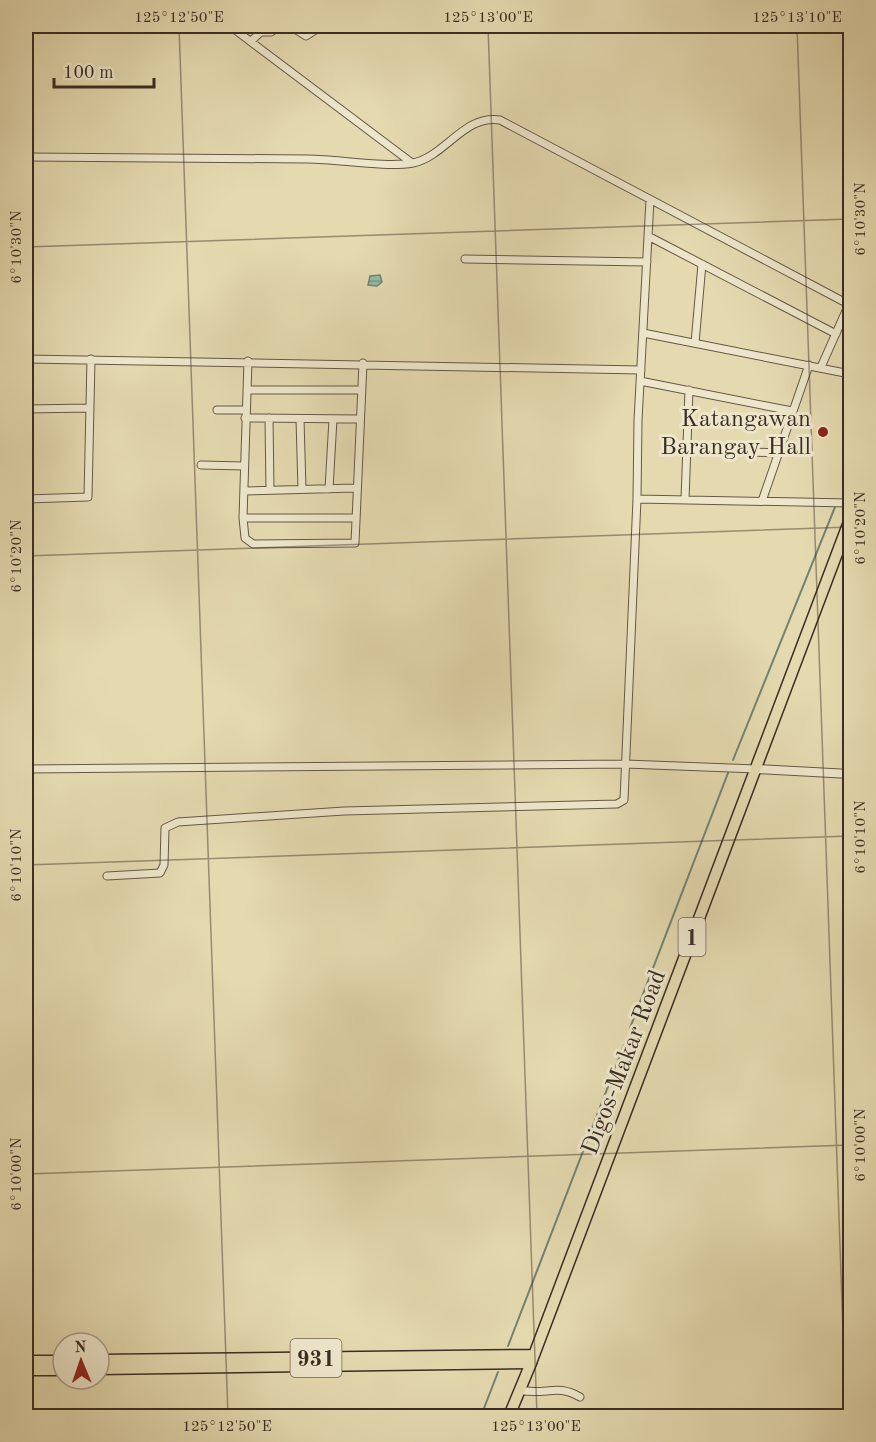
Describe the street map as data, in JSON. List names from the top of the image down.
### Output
{
  "streets": {
    "main road": ["1", "Digos-Makar Road", "931"]
  },
  "crossings": [
    ["Digos-Makar Road", "931"]
  ],
  "places": ["Katangawan Barangay Hall"],
  "scale_bar": "100 m",
  "north": "top",
  "coordinates": [
    "125°12'50\"E",
    "125°13'00\"E",
    "125°13'10\"E",
    "6°10'30\"N",
    "6°10'20\"N",
    "6°10'10\"N",
    "6°10'00\"N"
  ]
}
